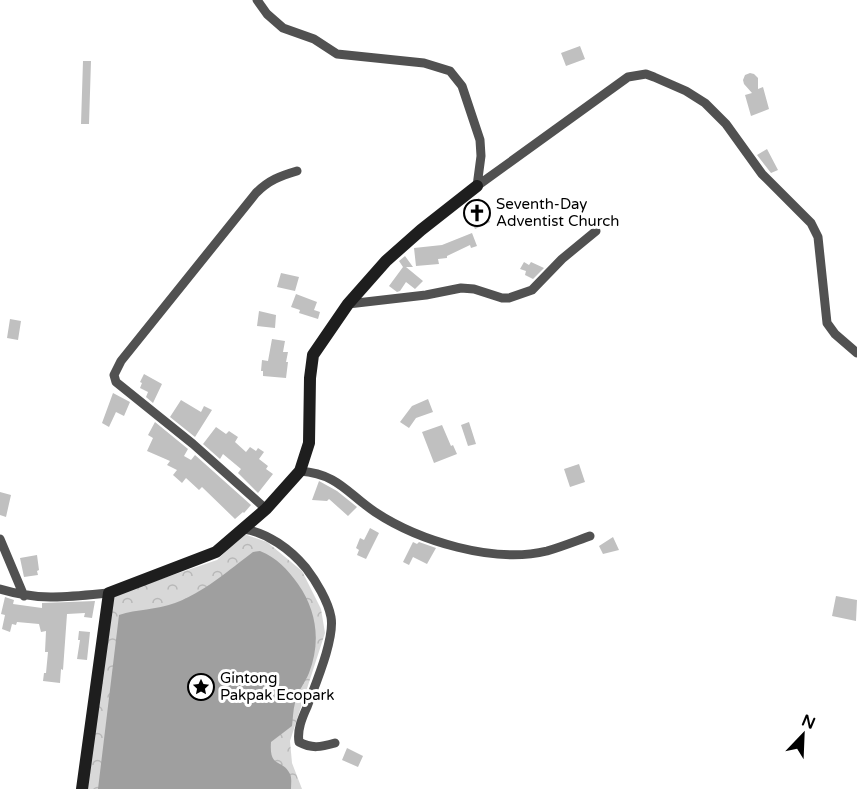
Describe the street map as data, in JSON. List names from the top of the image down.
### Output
{
  "places": {
    "church": ["Seventh-Day Adventist Church"],
    "place": ["Gintong Pakpak Ecopark"]
  },
  "north": "top right"
}
